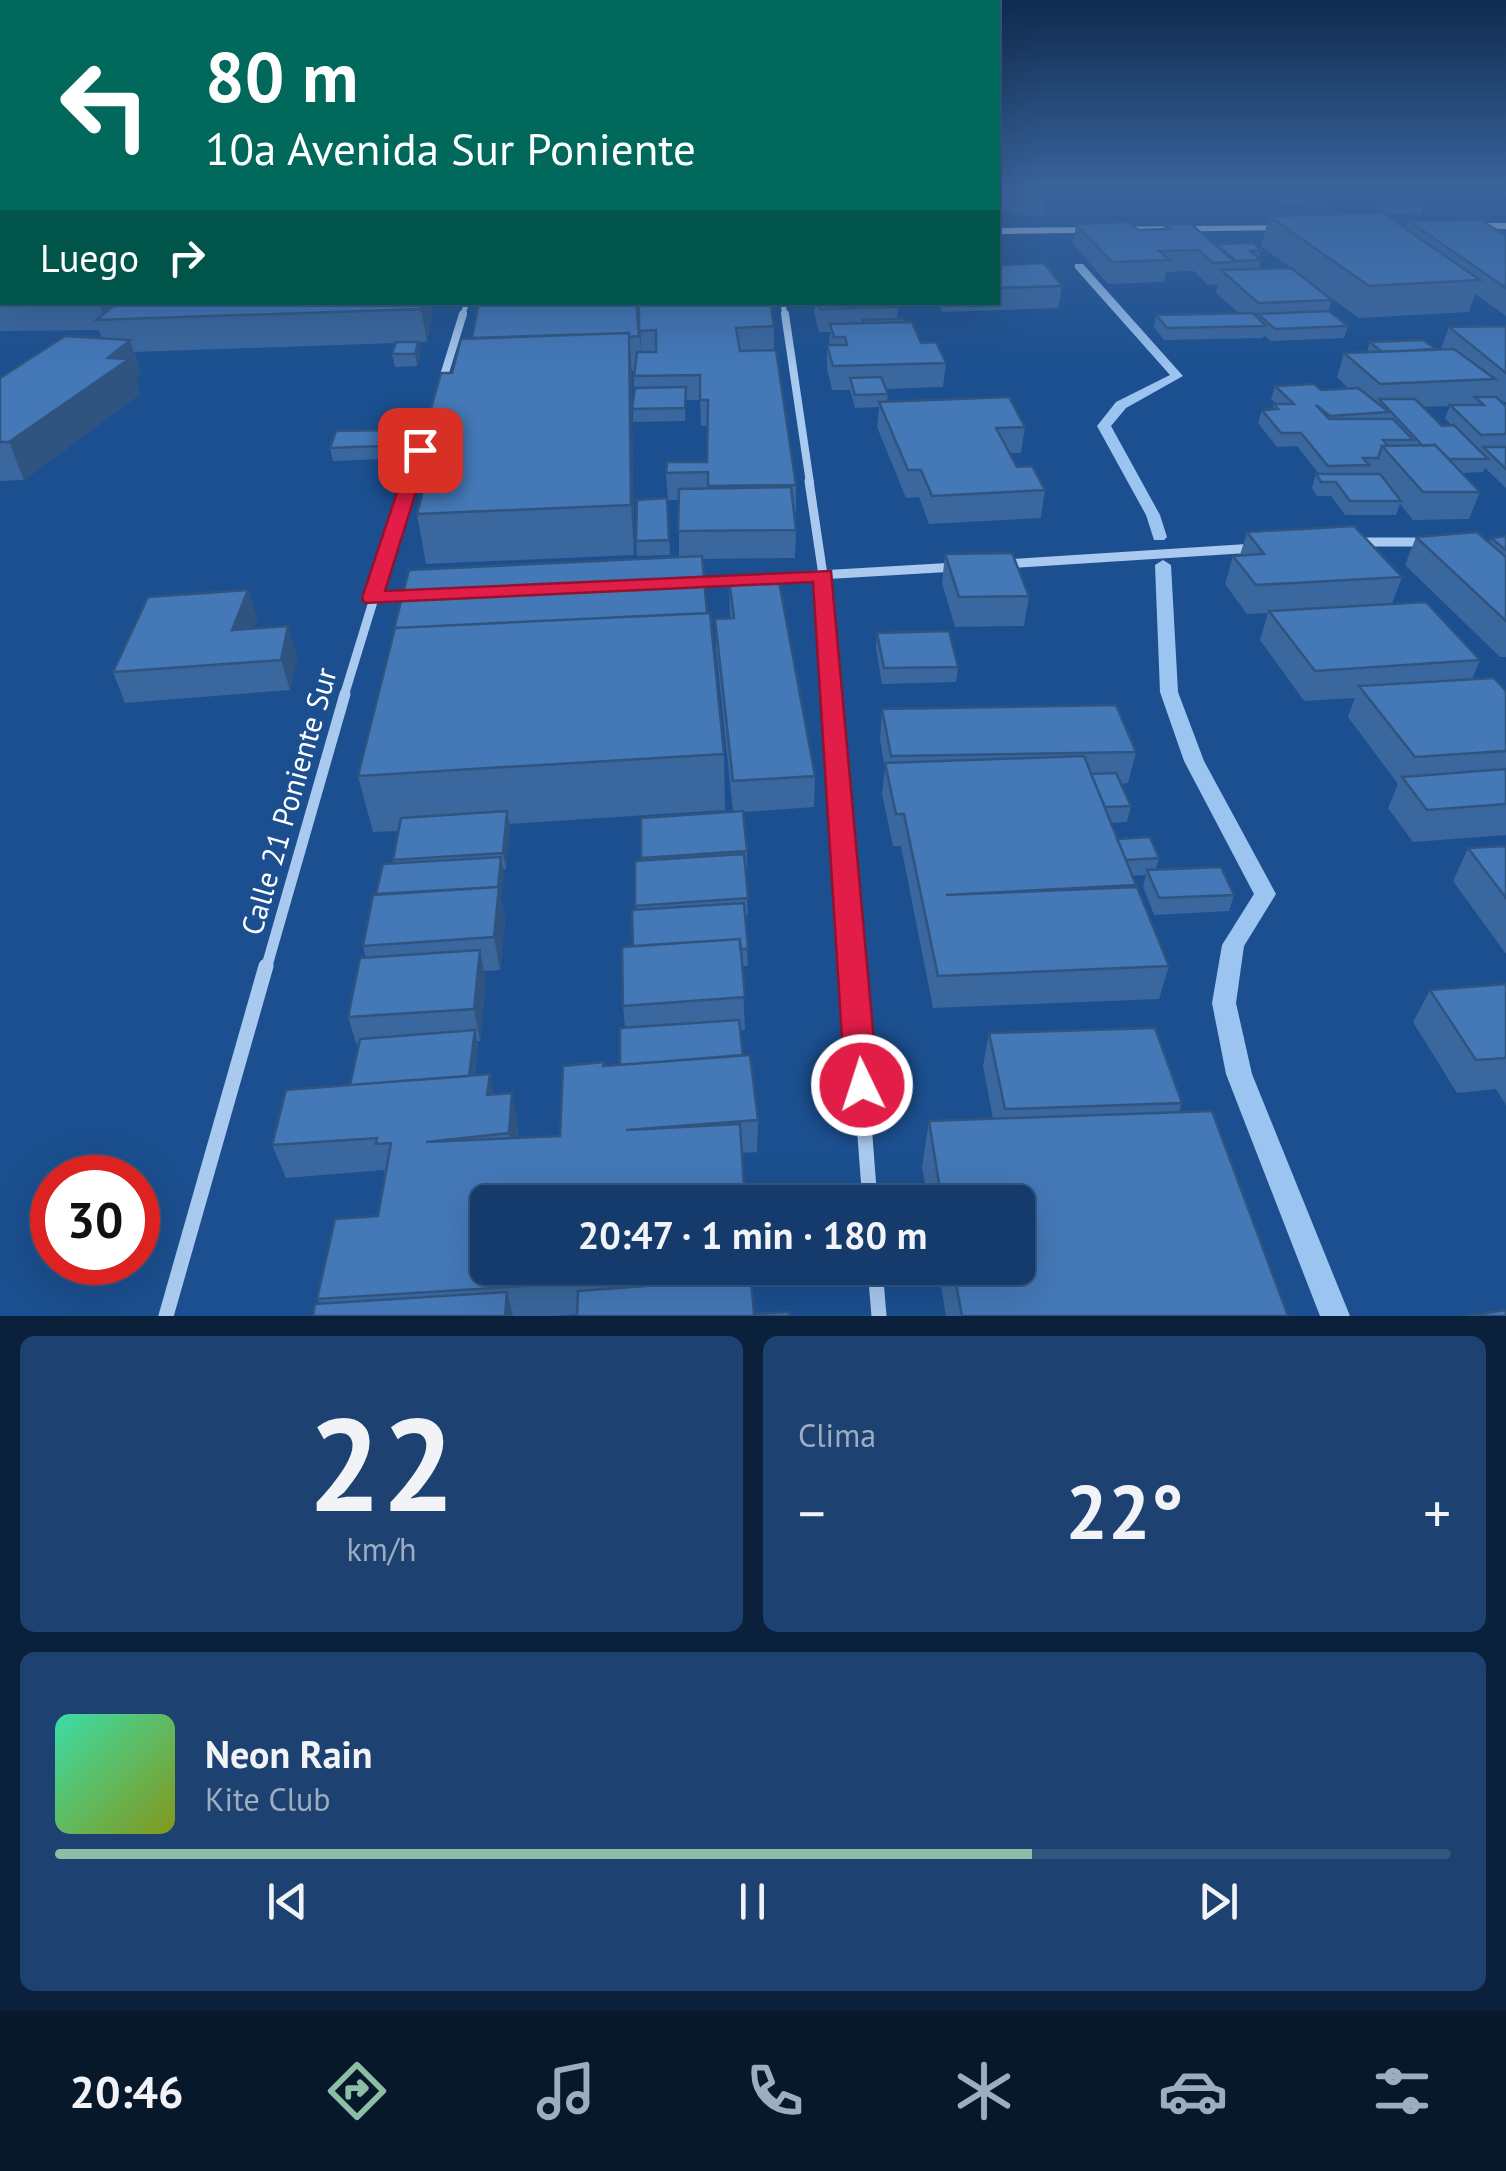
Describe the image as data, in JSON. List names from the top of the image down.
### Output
{
  "streets": {
    "street": ["Calle 21 Poniente Sur"]
  },
  "page": {
    "turn": ["80 m", "10a Avenida Sur Poniente"],
    "then": "Luego",
    "limit": "30",
    "trip": "20:47 · 1 min · 180 m",
    "tile": [
      ["22", "km/h"],
      "Clima"
    ],
    "heat": ["−", "22°", "+"],
    "song": ["Neon Rain", "Kite Club"],
    "tabs": "20:46"
  }
}
